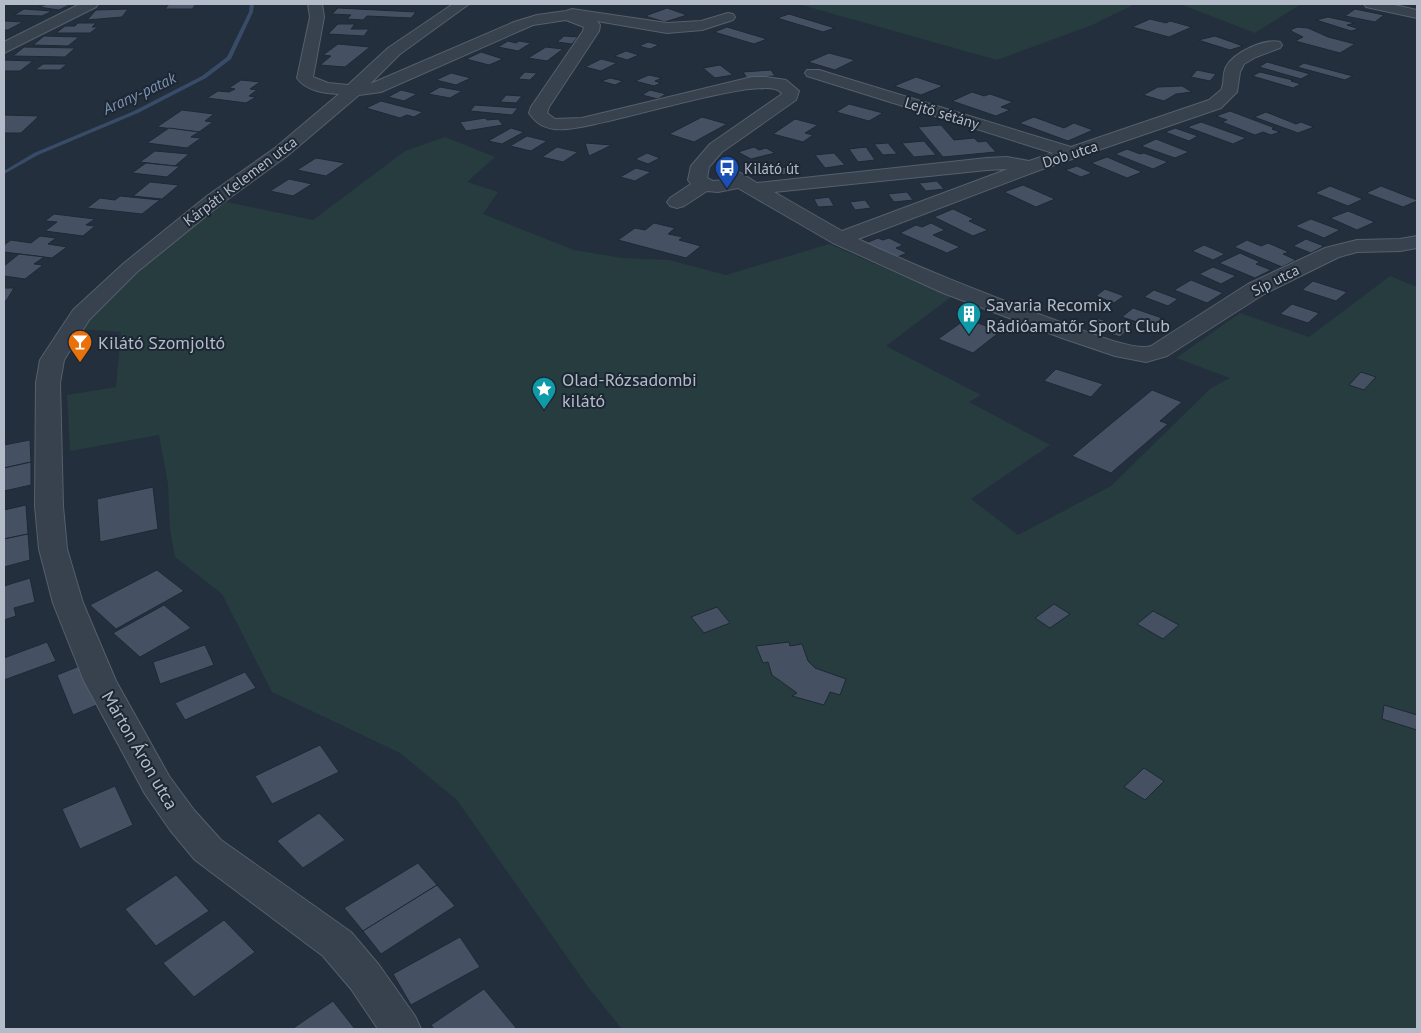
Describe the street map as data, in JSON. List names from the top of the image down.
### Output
{
  "streets": {
    "street": [
      "Lejtő sétány",
      "Dob utca",
      "Kárpáti Kelemen utca",
      "Síp utca",
      "Márton Áron utca"
    ]
  },
  "crossings": [
    ["Lejtő sétány", "Dob utca"],
    ["Dob utca", "Síp utca"],
    ["Kárpáti Kelemen utca", "Márton Áron utca"]
  ],
  "water": ["Arany-patak"],
  "places": {
    "bus stop": ["Kilátó út"],
    "building": ["Savaria Recomix Rádióamatőr Sport Club"],
    "bar": ["Kilátó Szomjoltó"],
    "place": ["Olad-Rózsadombi kilátó"]
  }
}
